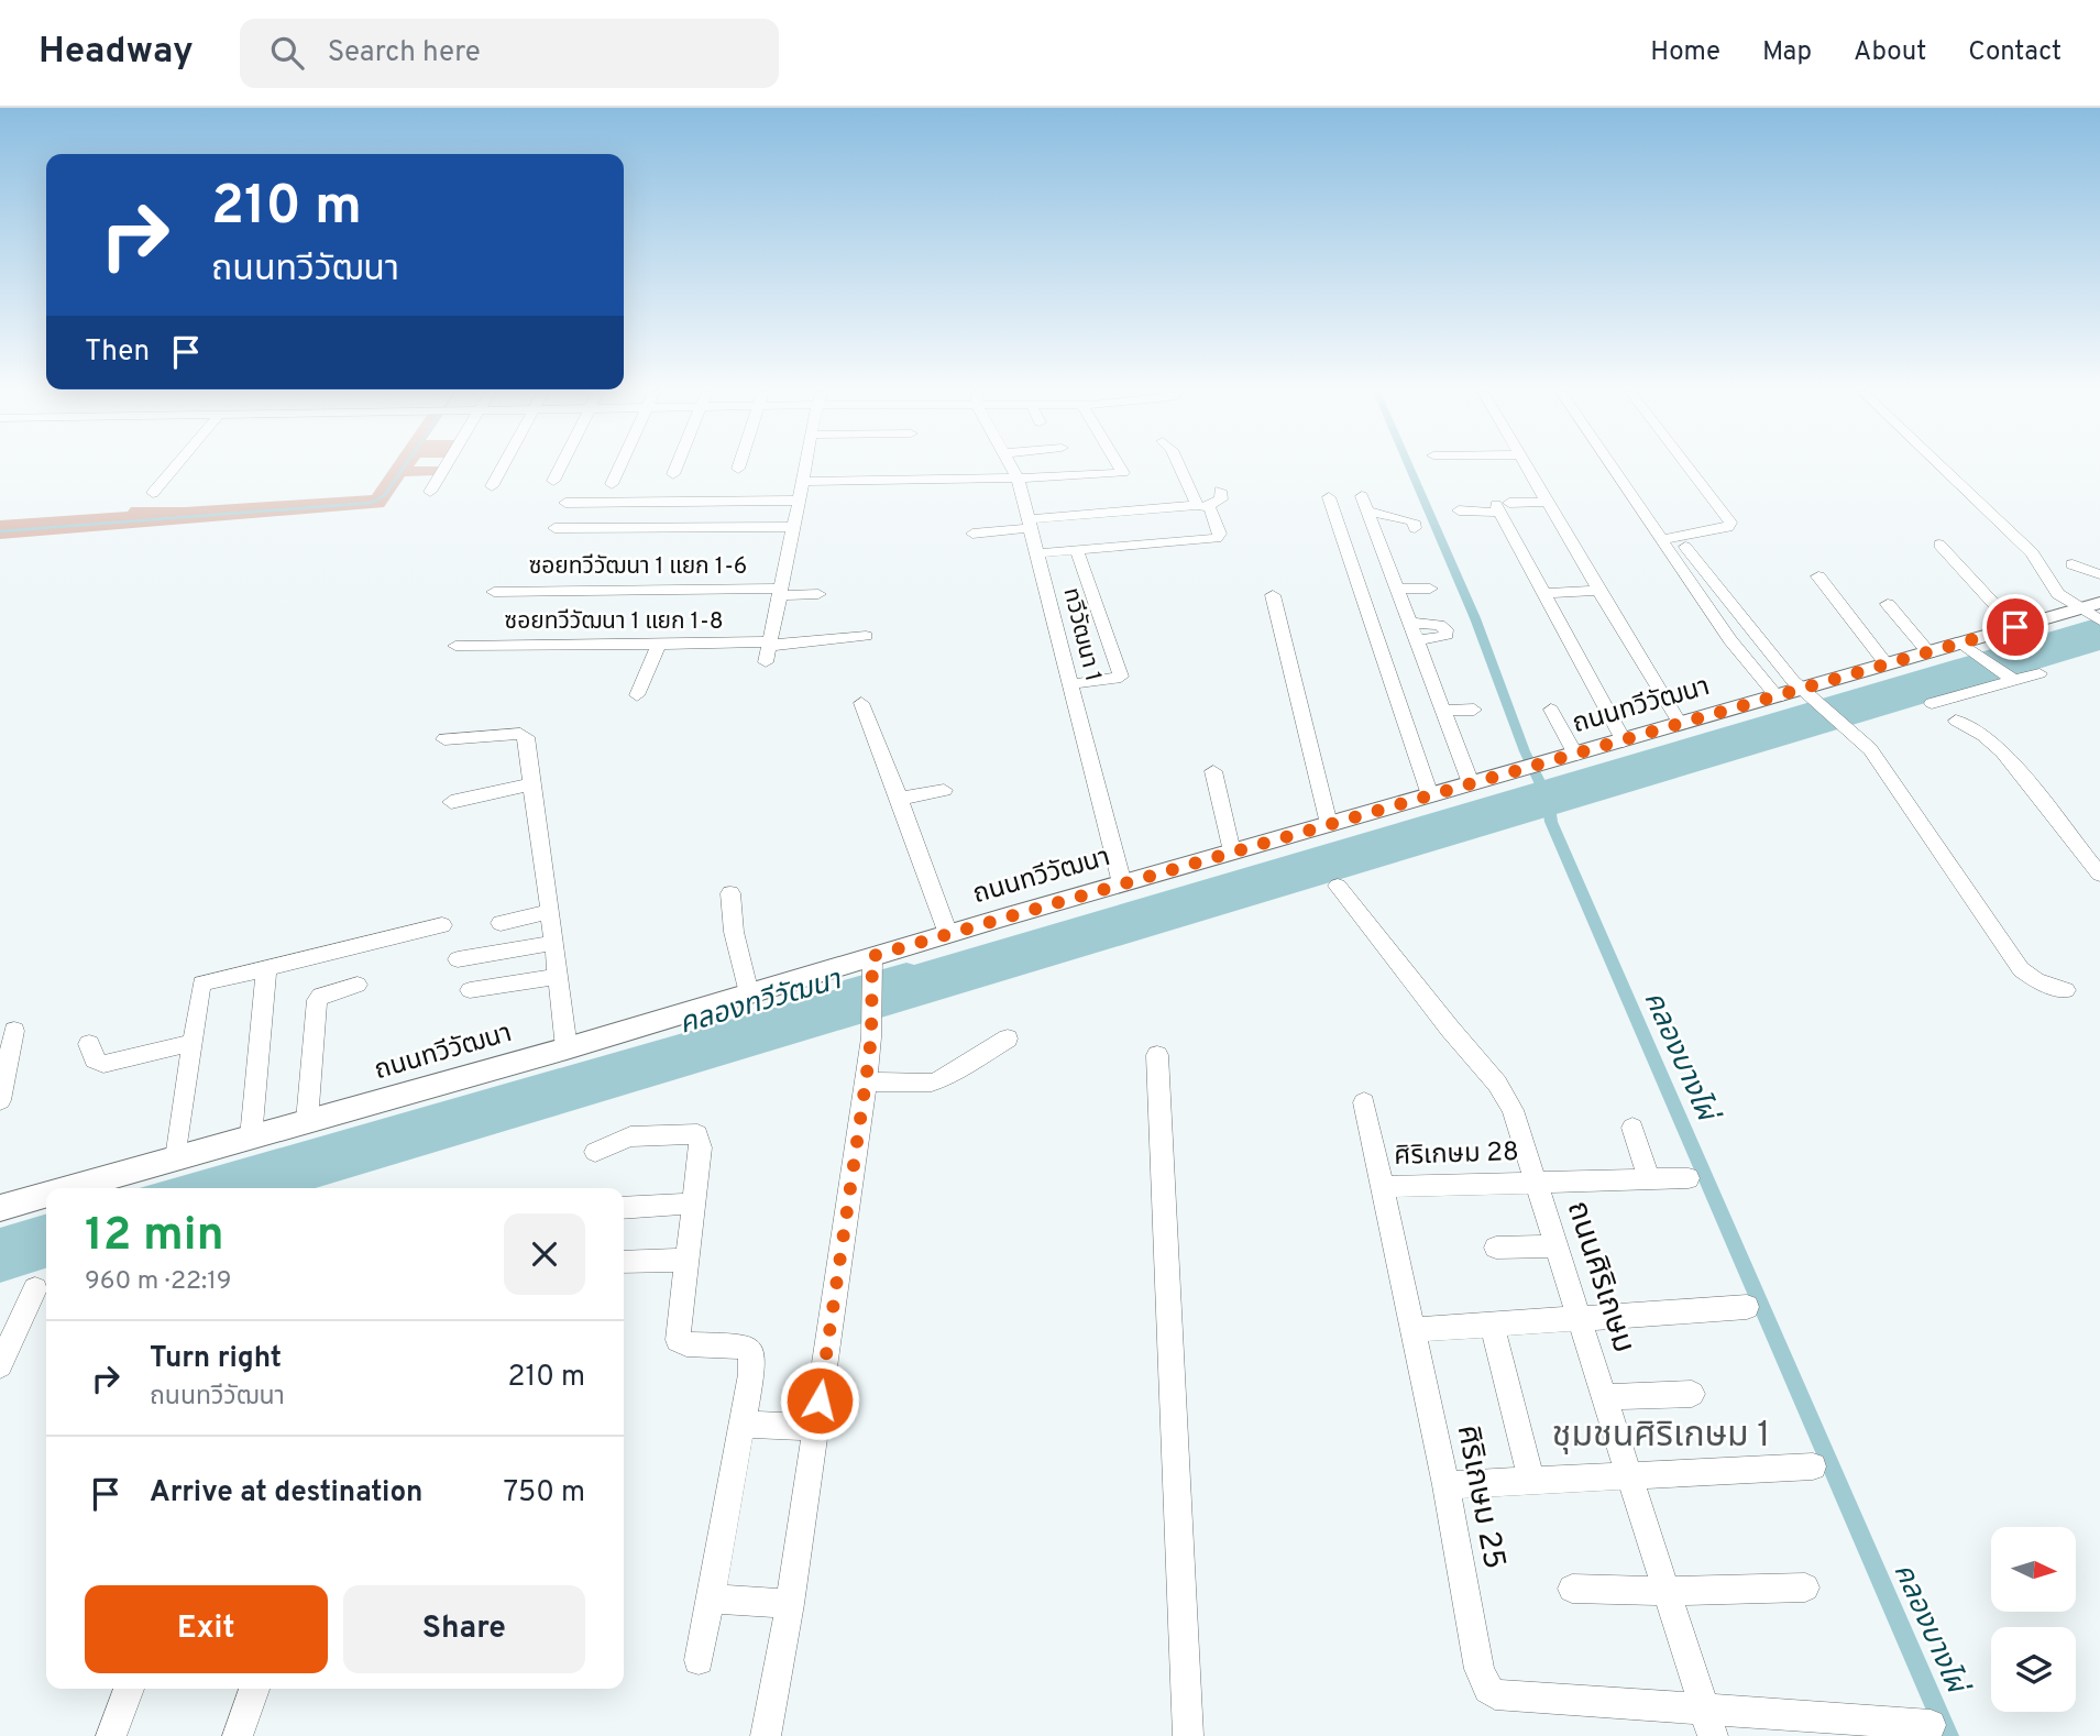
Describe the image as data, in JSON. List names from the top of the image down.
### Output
{
  "streets": {
    "main road": ["ถนนทวีวัฒนา"],
    "street": [
      "ซอยทวีวัฒนา 1 แยก 1-6",
      "ซอยทวีวัฒนา 1 แยก 1-8",
      "ทวีวัฒนา 1",
      "ศิริเกษม 28",
      "ถนนศิริเกษม",
      "ศิริเกษม 25"
    ]
  },
  "crossings": [
    ["ทวีวัฒนา 1", "ถนนทวีวัฒนา"],
    ["ศิริเกษม 28", "ถนนศิริเกษม"],
    ["ศิริเกษม 28", "ศิริเกษม 25"],
    ["ถนนศิริเกษม", "ศิริเกษม 25"]
  ],
  "districts": ["ชุมชนศิริเกษม 1"],
  "water": ["คลองทวีวัฒนา", "คลองบางไผ่"],
  "north": "right",
  "page": {
    "header": "Headway",
    "search": "Search here",
    "nav": [
      "Home",
      "Map",
      "About",
      "Contact"
    ],
    "turn": ["210 m", "ถนนทวีวัฒนา"],
    "then": "Then",
    "heading": ["12 min", "960 m · 22:19"],
    "list": [
      {
        "name": "Turn right",
        "note": "ถนนทวีวัฒนา",
        "value": "210 m"
      },
      {
        "name": "Arrive at destination",
        "value": "750 m"
      }
    ],
    "buttons": ["Exit", "Share"]
  }
}
